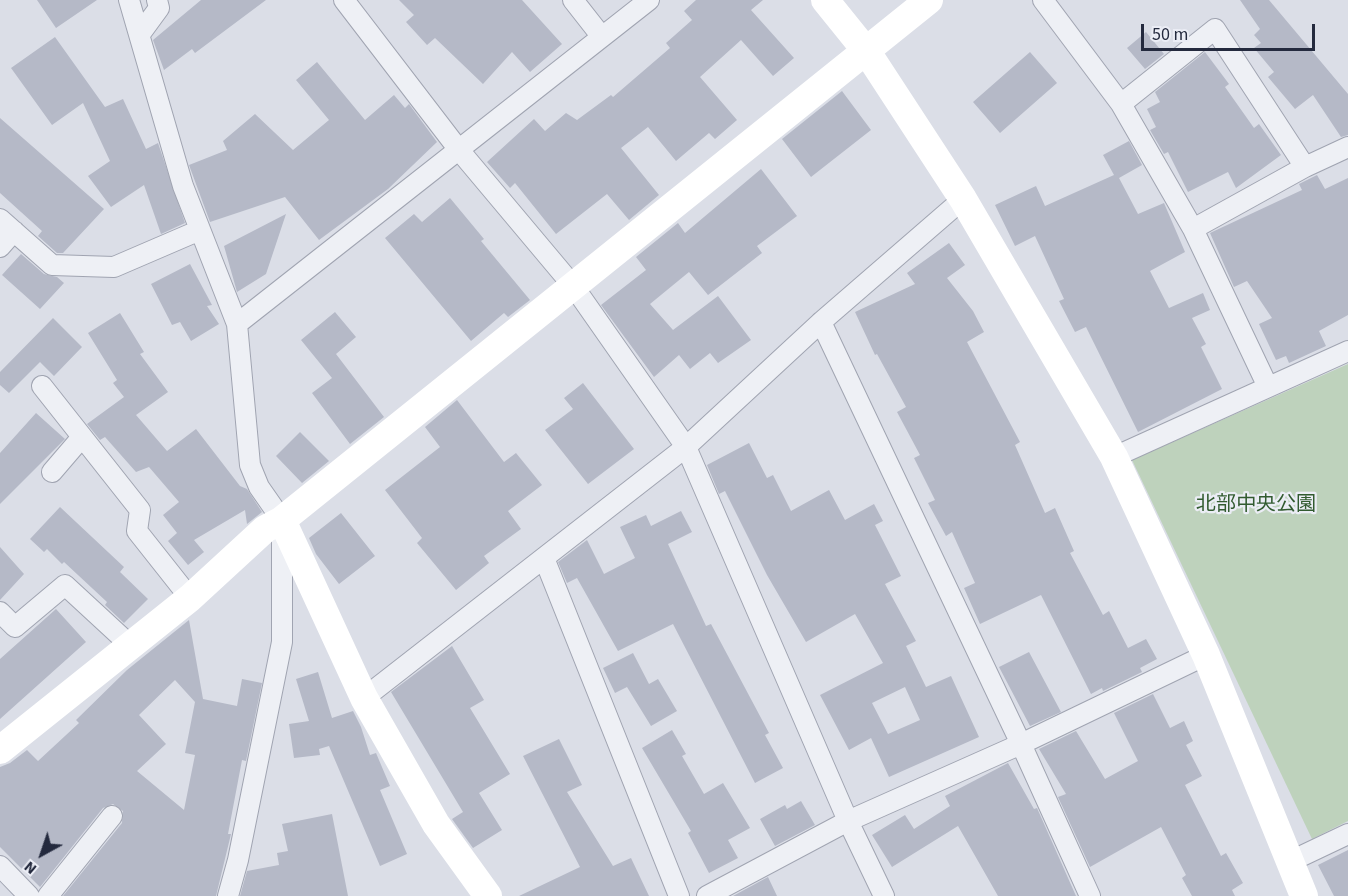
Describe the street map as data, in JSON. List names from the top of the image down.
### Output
{
  "parks": ["北部中央公園"],
  "scale_bar": "50 m",
  "north": "bottom left"
}
